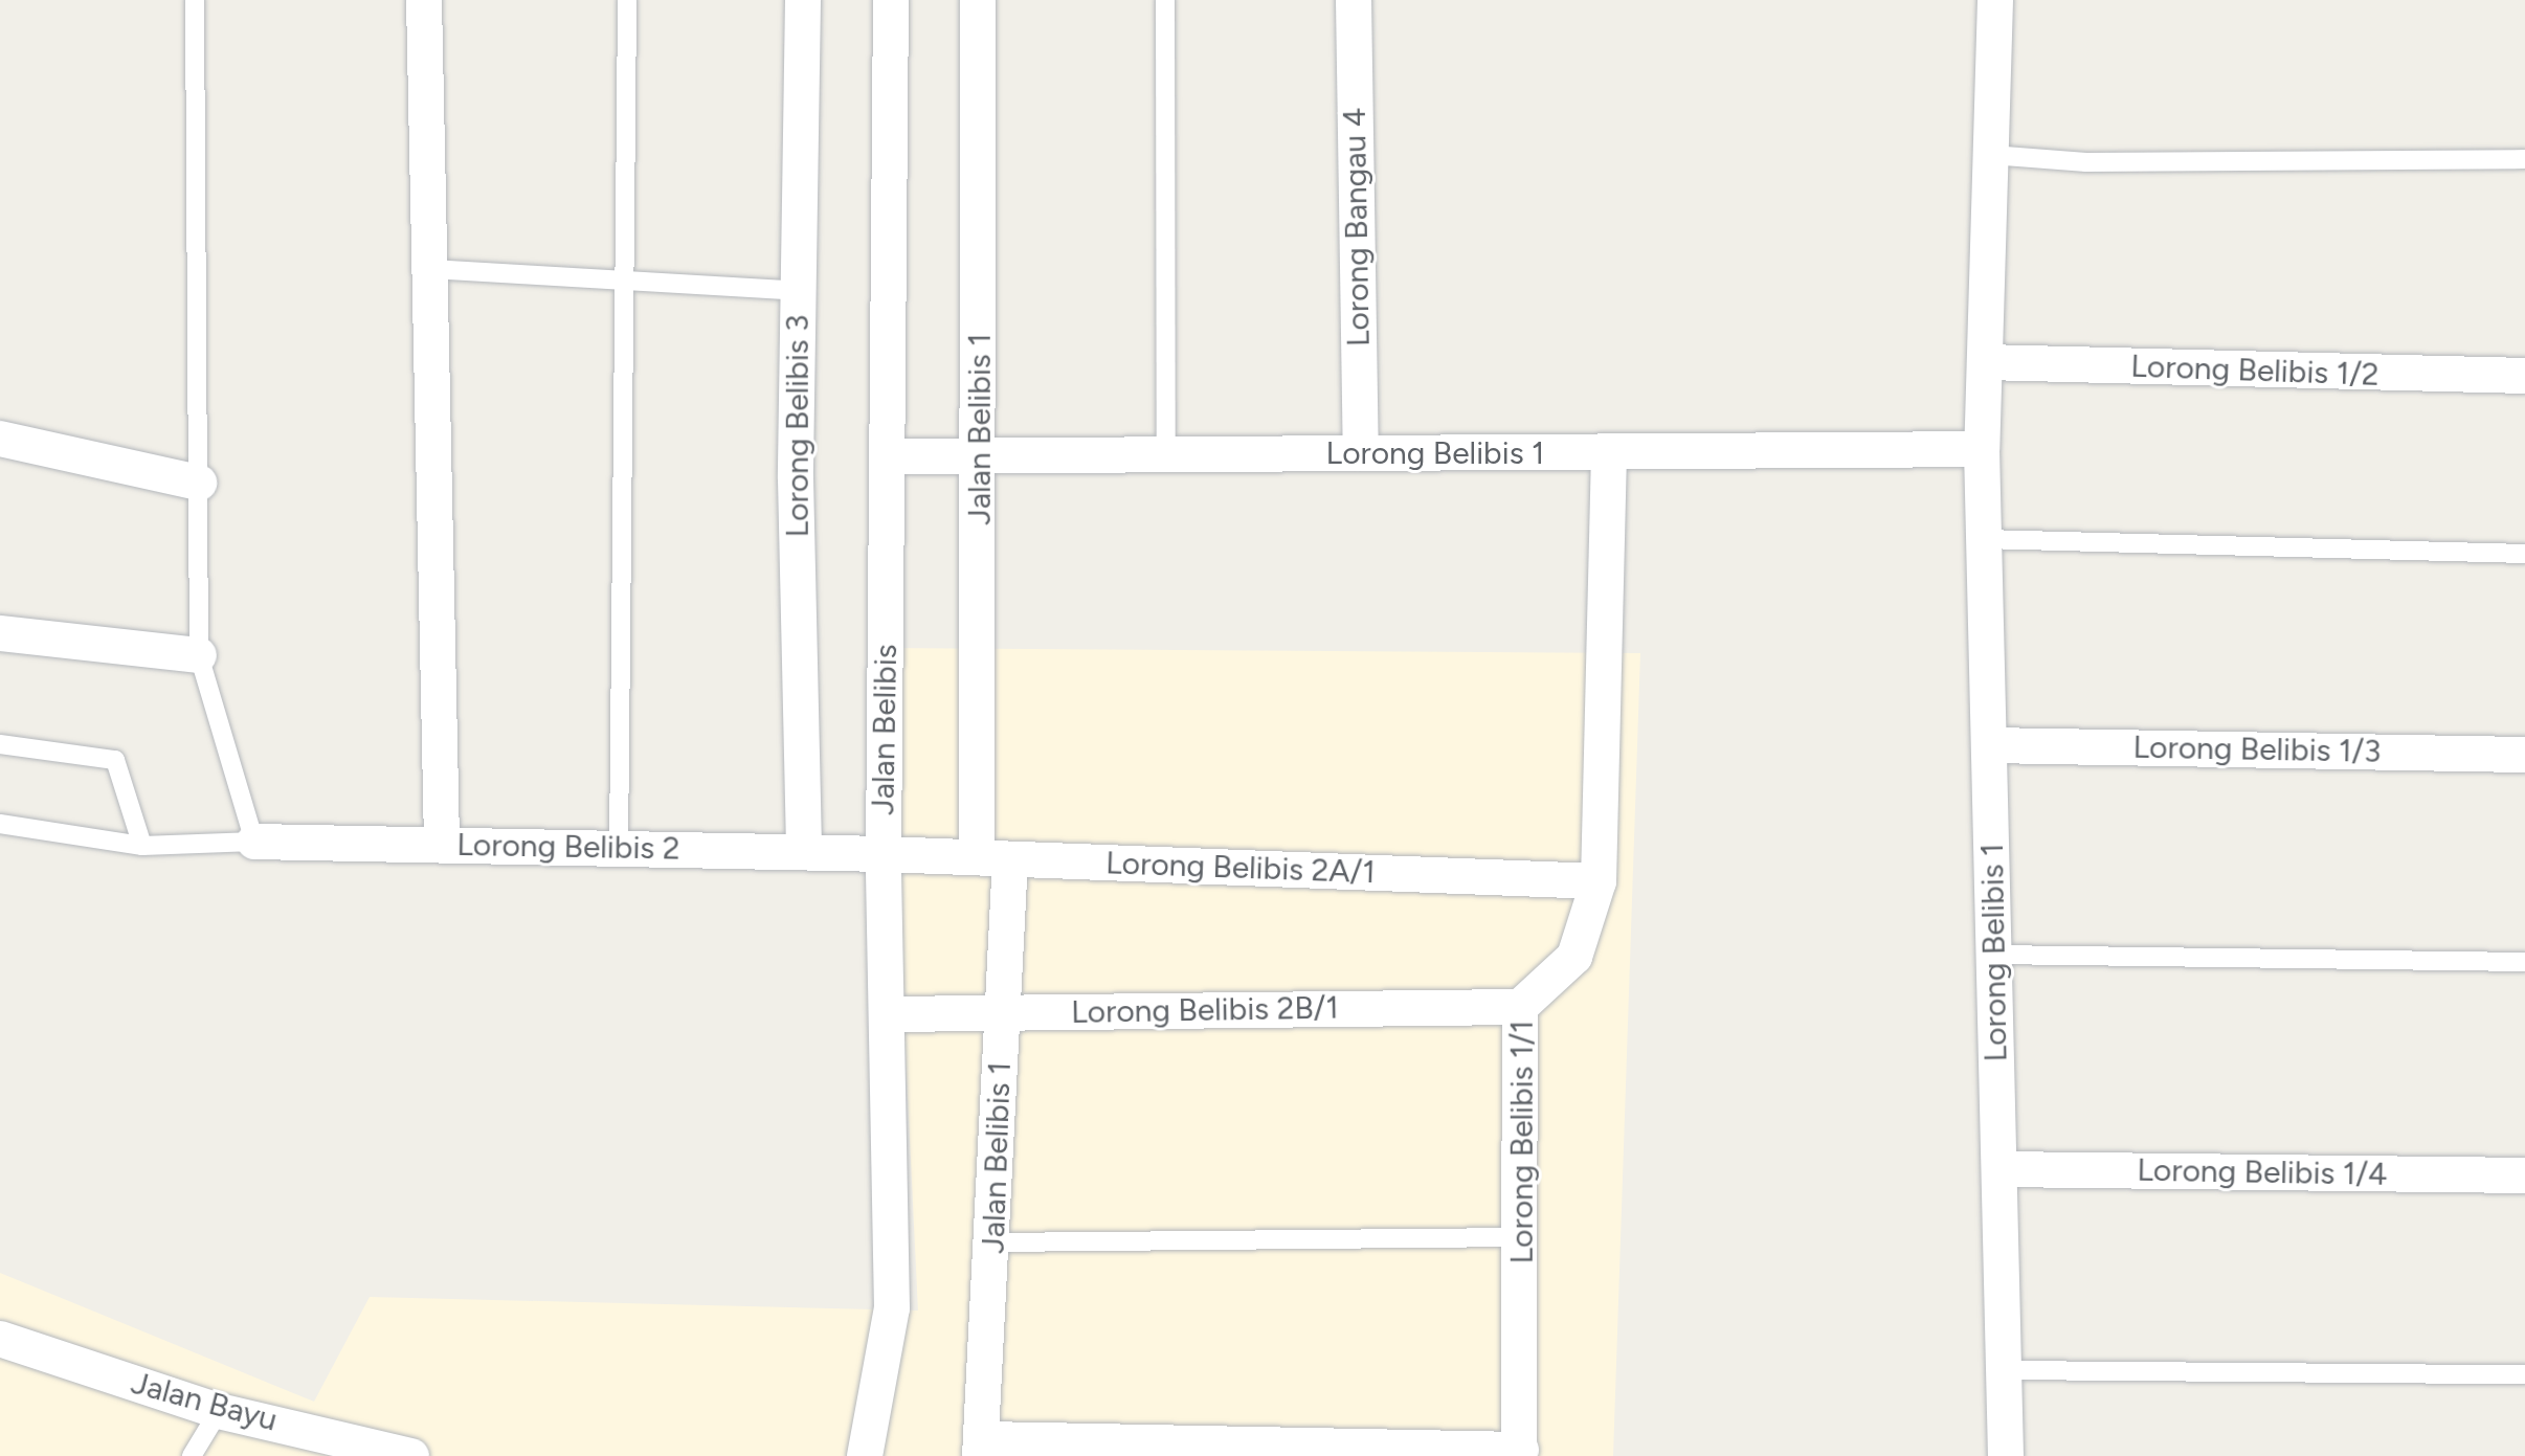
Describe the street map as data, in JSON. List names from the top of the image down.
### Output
{
  "streets": {
    "street": [
      "Lorong Bangau 4",
      "Lorong Belibis 1/2",
      "Lorong Belibis 3",
      "Jalan Belibis 1",
      "Lorong Belibis 1",
      "Jalan Belibis",
      "Lorong Belibis 1/3",
      "Lorong Belibis 2",
      "Lorong Belibis 2A/1",
      "Lorong Belibis 2B/1",
      "Lorong Belibis 1/1",
      "Lorong Belibis 1/4",
      "Jalan Bayu"
    ]
  },
  "crossings": [
    ["Lorong Bangau 4", "Lorong Belibis 1"],
    ["Lorong Belibis 1/2", "Lorong Belibis 1"],
    ["Lorong Belibis 3", "Lorong Belibis 2"],
    ["Jalan Belibis 1", "Lorong Belibis 1"],
    ["Jalan Belibis 1", "Lorong Belibis 2A/1"],
    ["Jalan Belibis 1", "Lorong Belibis 2B/1"],
    ["Lorong Belibis 1", "Jalan Belibis"],
    ["Lorong Belibis 1", "Lorong Belibis 1/3"],
    ["Lorong Belibis 1", "Lorong Belibis 1/1"],
    ["Lorong Belibis 1", "Lorong Belibis 1/4"],
    ["Jalan Belibis", "Lorong Belibis 2"],
    ["Jalan Belibis", "Lorong Belibis 2A/1"],
    ["Jalan Belibis", "Lorong Belibis 2B/1"],
    ["Lorong Belibis 2", "Lorong Belibis 2A/1"],
    ["Lorong Belibis 2A/1", "Lorong Belibis 1/1"],
    ["Lorong Belibis 2B/1", "Lorong Belibis 1/1"]
  ]
}
